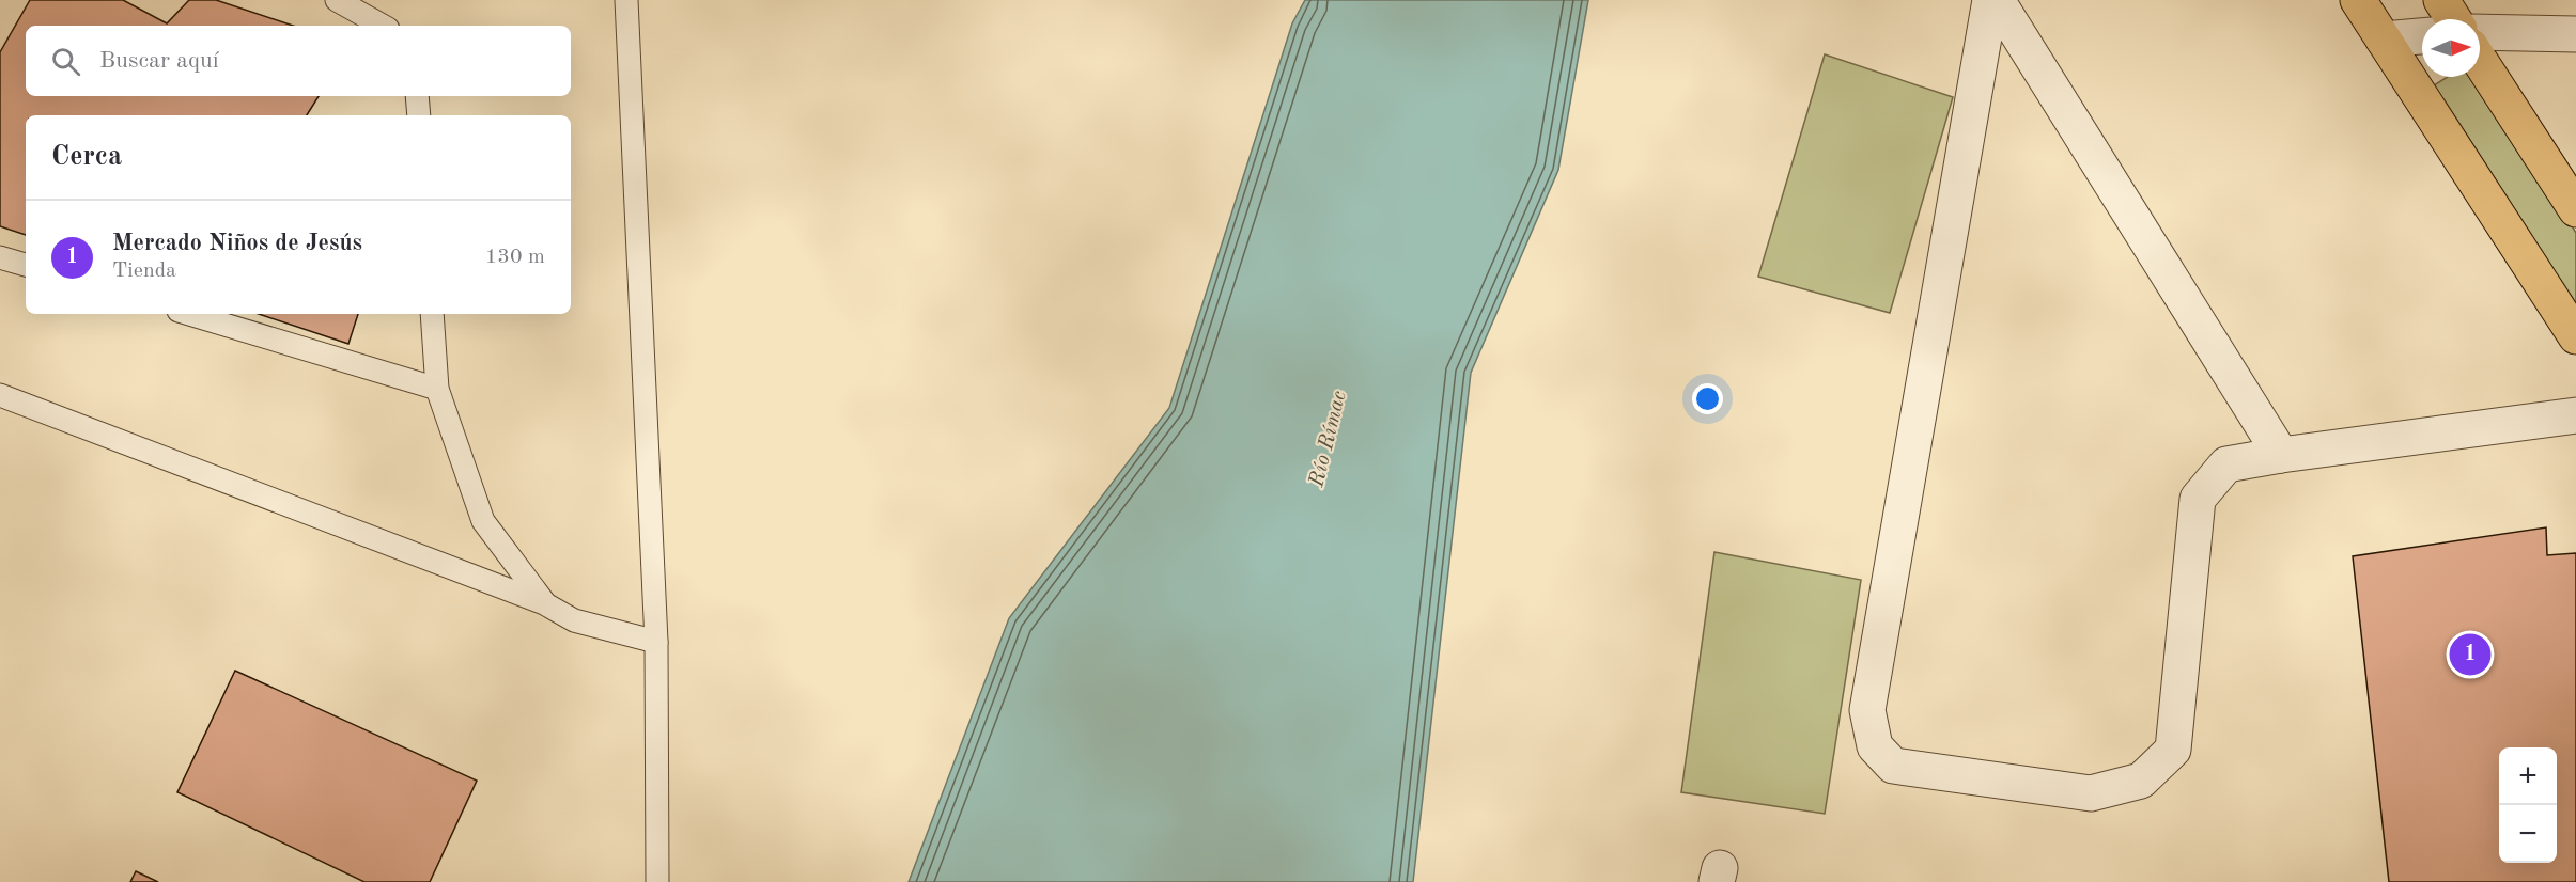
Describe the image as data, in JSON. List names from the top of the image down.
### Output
{
  "water": ["Río Rímac"],
  "north": "right",
  "page": {
    "search": "Buscar aquí",
    "heading": "Cerca",
    "list": [
      {
        "mark": "1",
        "name": "Mercado Niños de Jesús",
        "note": "Tienda",
        "value": "130 m"
      }
    ],
    "pins": "1",
    "map_buttons": ["+", "−"]
  }
}
